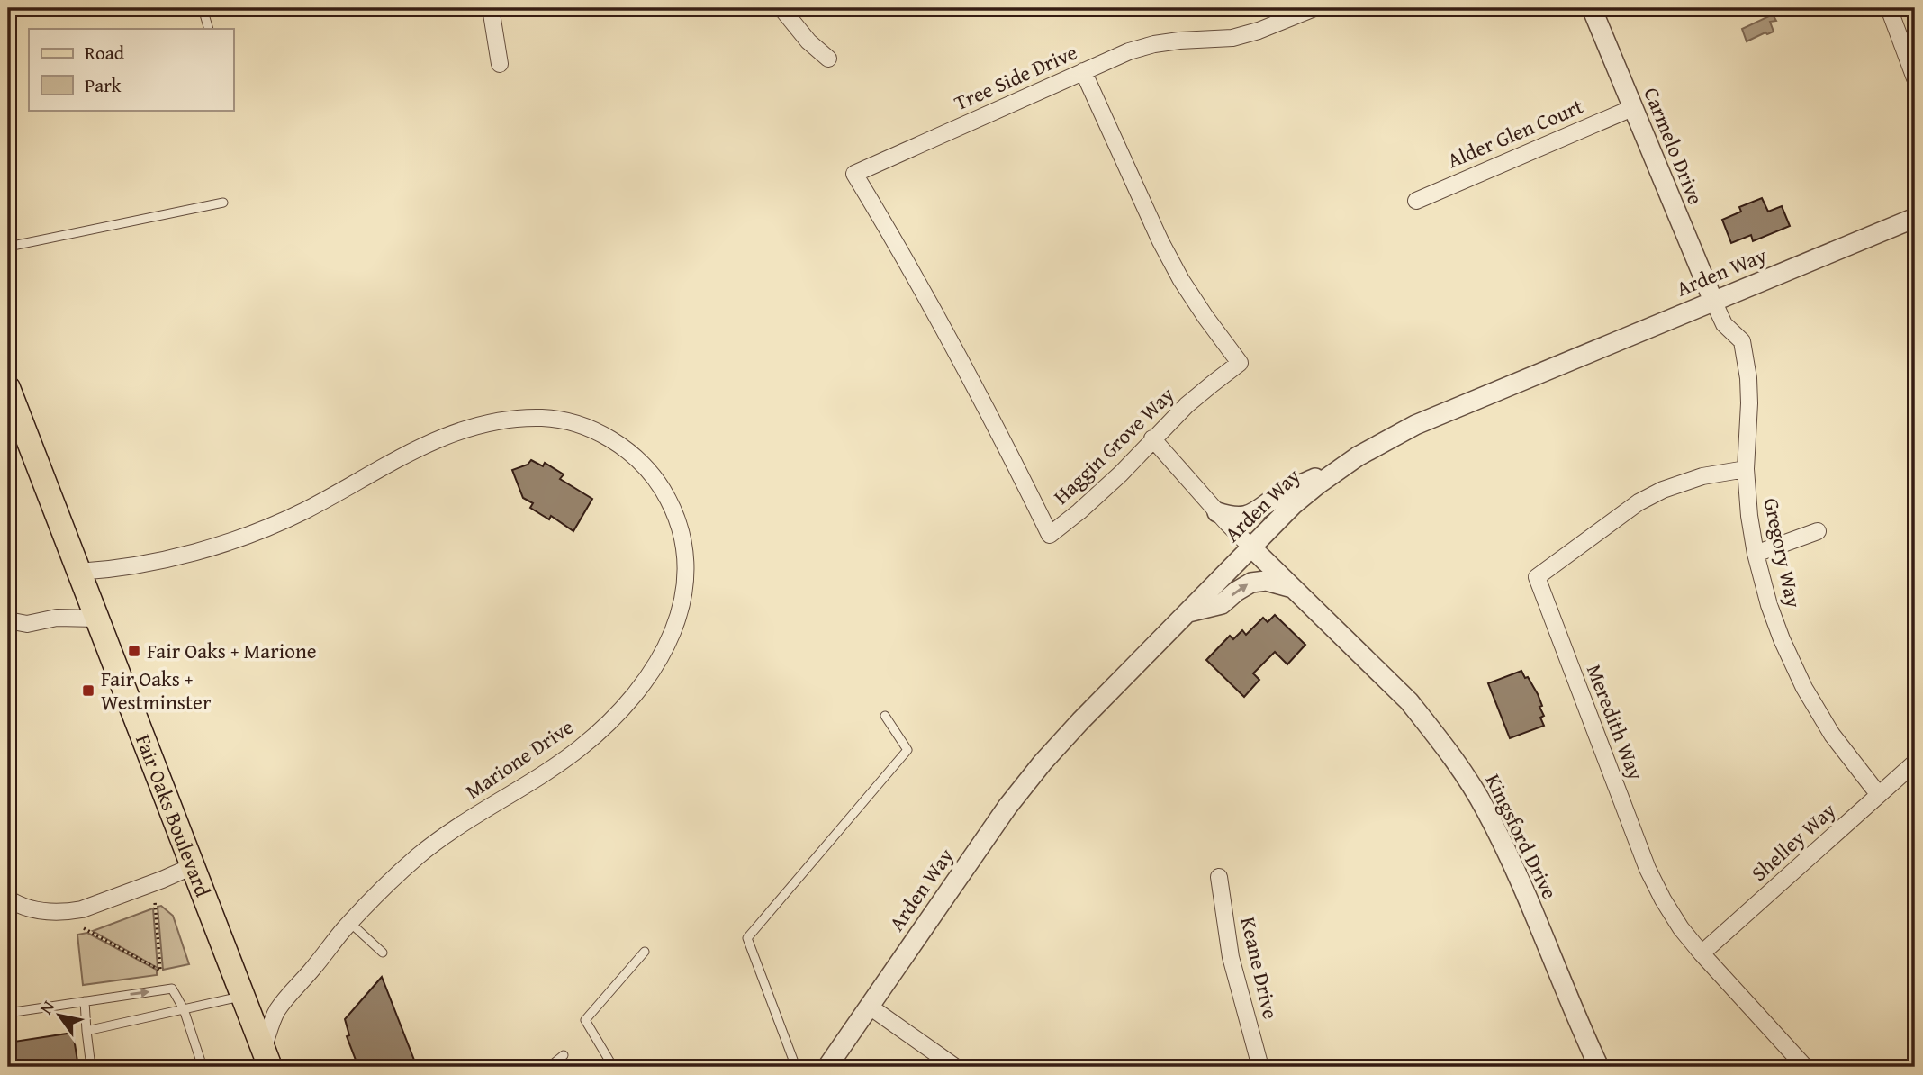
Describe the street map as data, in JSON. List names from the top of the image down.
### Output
{
  "streets": {
    "main road": ["Fair Oaks Boulevard"],
    "street": [
      "Tree Side Drive",
      "Alder Glen Court",
      "Carmelo Drive",
      "Arden Way",
      "Haggin Grove Way",
      "Gregory Way",
      "Meredith Way",
      "Marione Drive",
      "Kingsford Drive",
      "Shelley Way",
      "Keane Drive"
    ]
  },
  "crossings": [
    ["Tree Side Drive", "Haggin Grove Way"],
    ["Alder Glen Court", "Carmelo Drive"],
    ["Carmelo Drive", "Arden Way"],
    ["Carmelo Drive", "Gregory Way"],
    ["Arden Way", "Gregory Way"],
    ["Arden Way", "Kingsford Drive"],
    ["Gregory Way", "Meredith Way"],
    ["Gregory Way", "Shelley Way"],
    ["Meredith Way", "Shelley Way"],
    ["Marione Drive", "Fair Oaks Boulevard"]
  ],
  "places": {
    "transit": ["Fair Oaks + Marione", "Fair Oaks + Westminster"]
  },
  "legend": ["Road", "Park"],
  "north": "top left"
}
